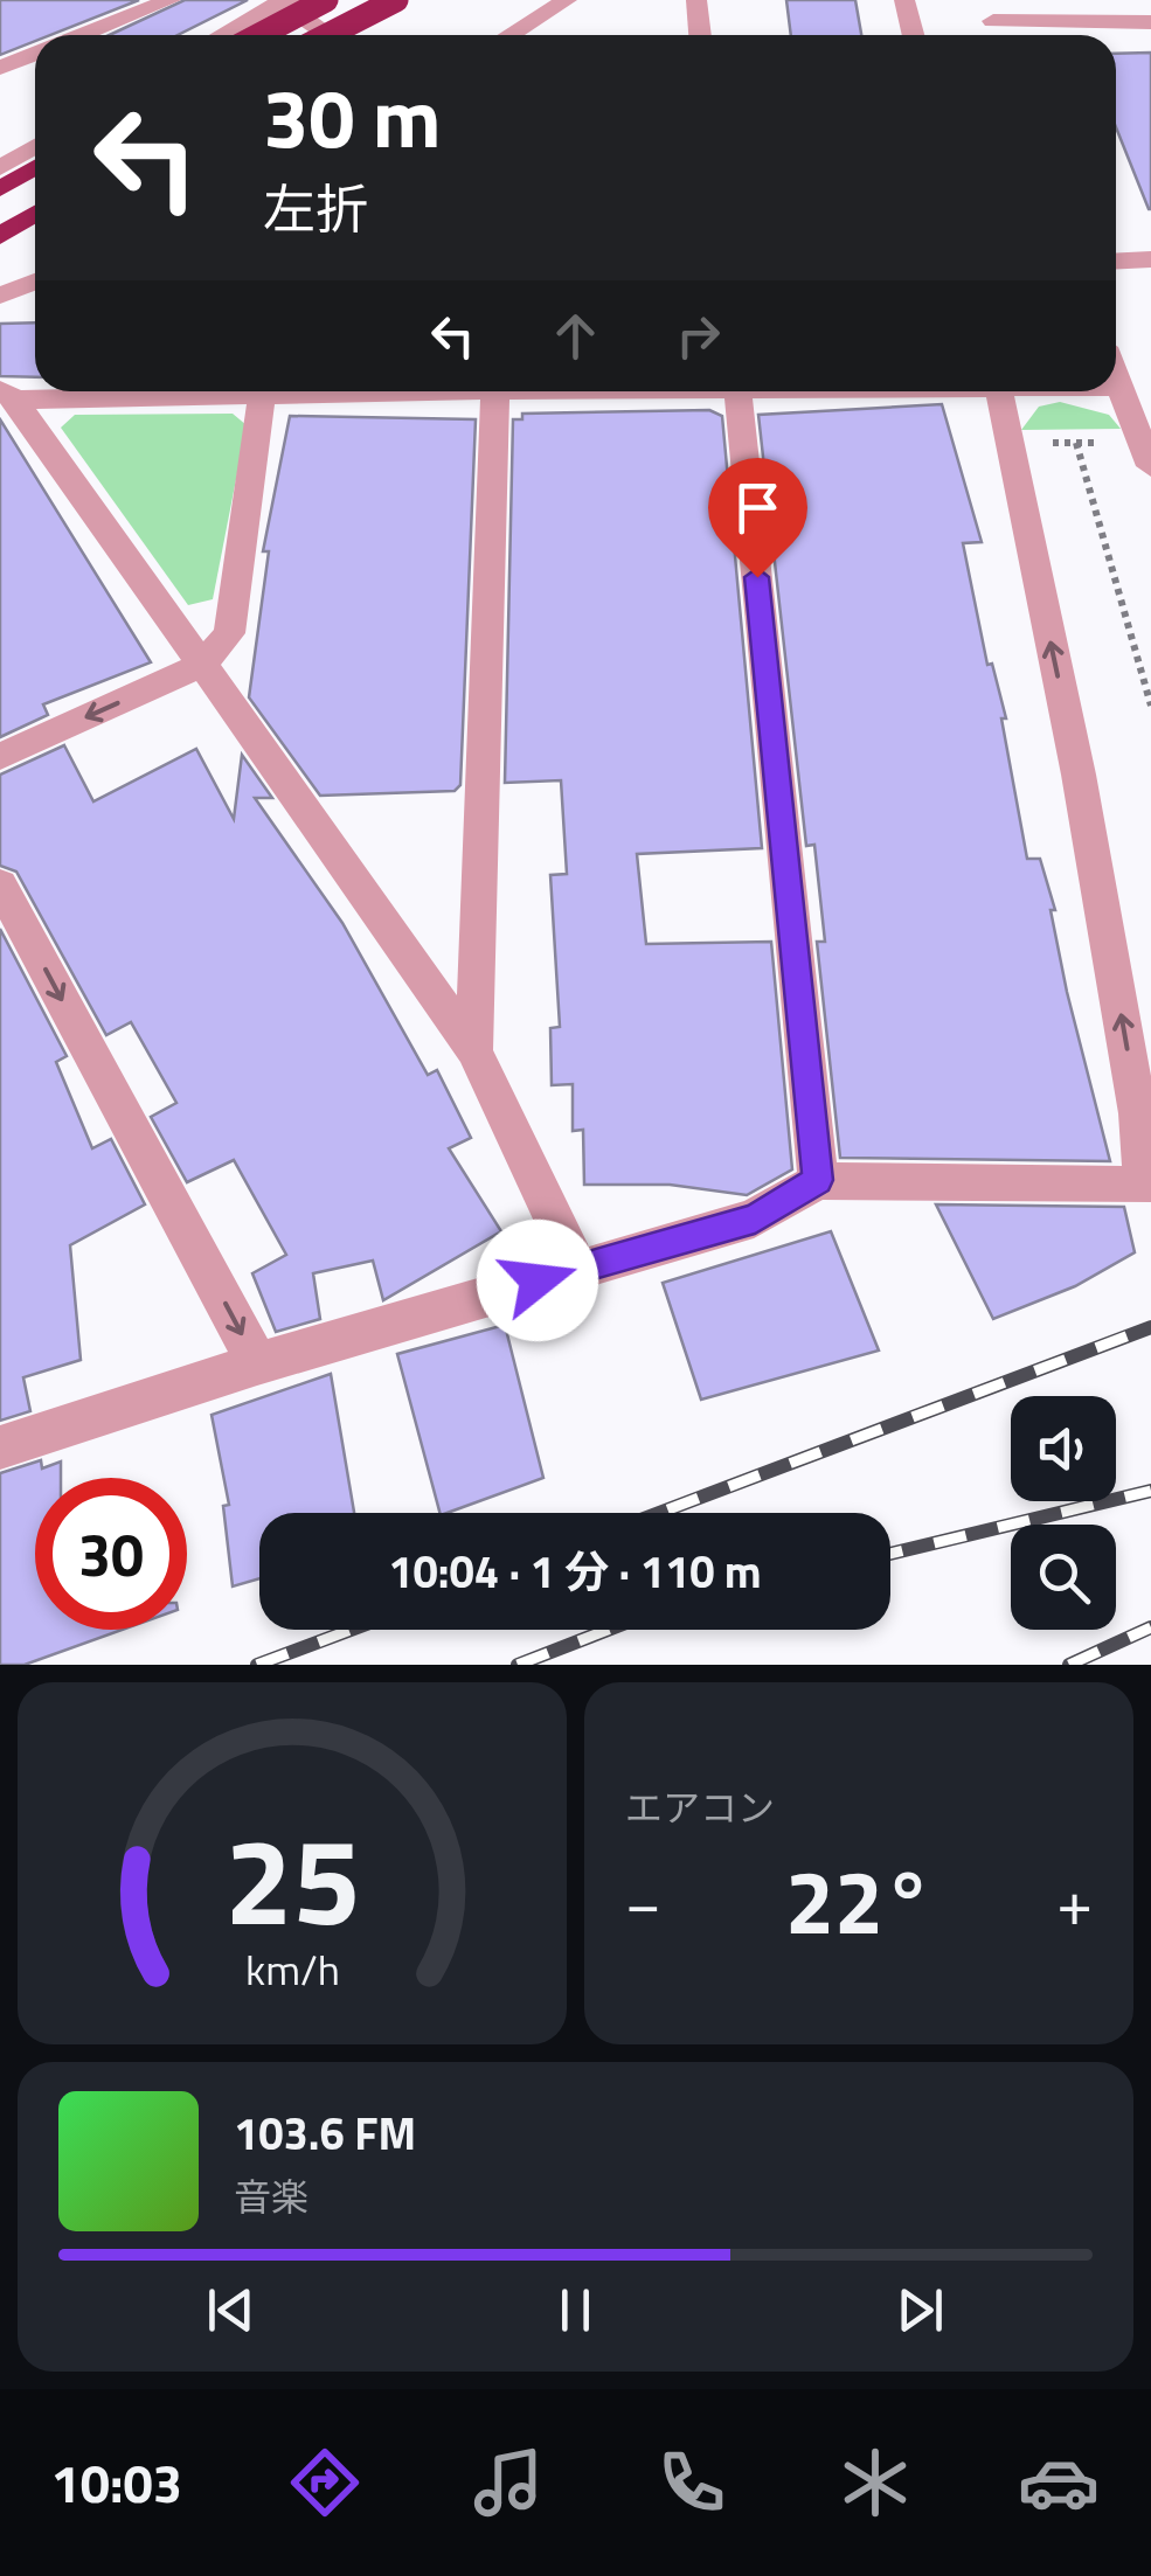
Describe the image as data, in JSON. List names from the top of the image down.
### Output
{
  "page": {
    "turn": ["30 m", "左折"],
    "limit": "30",
    "trip": "10:04 · 1 分 · 110 m",
    "tile": "エアコン",
    "heat": ["−", "22°", "+"],
    "song": ["103.6 FM", "音楽"],
    "tabs": "10:03",
    "gauge": ["25", "km/h"]
  }
}
